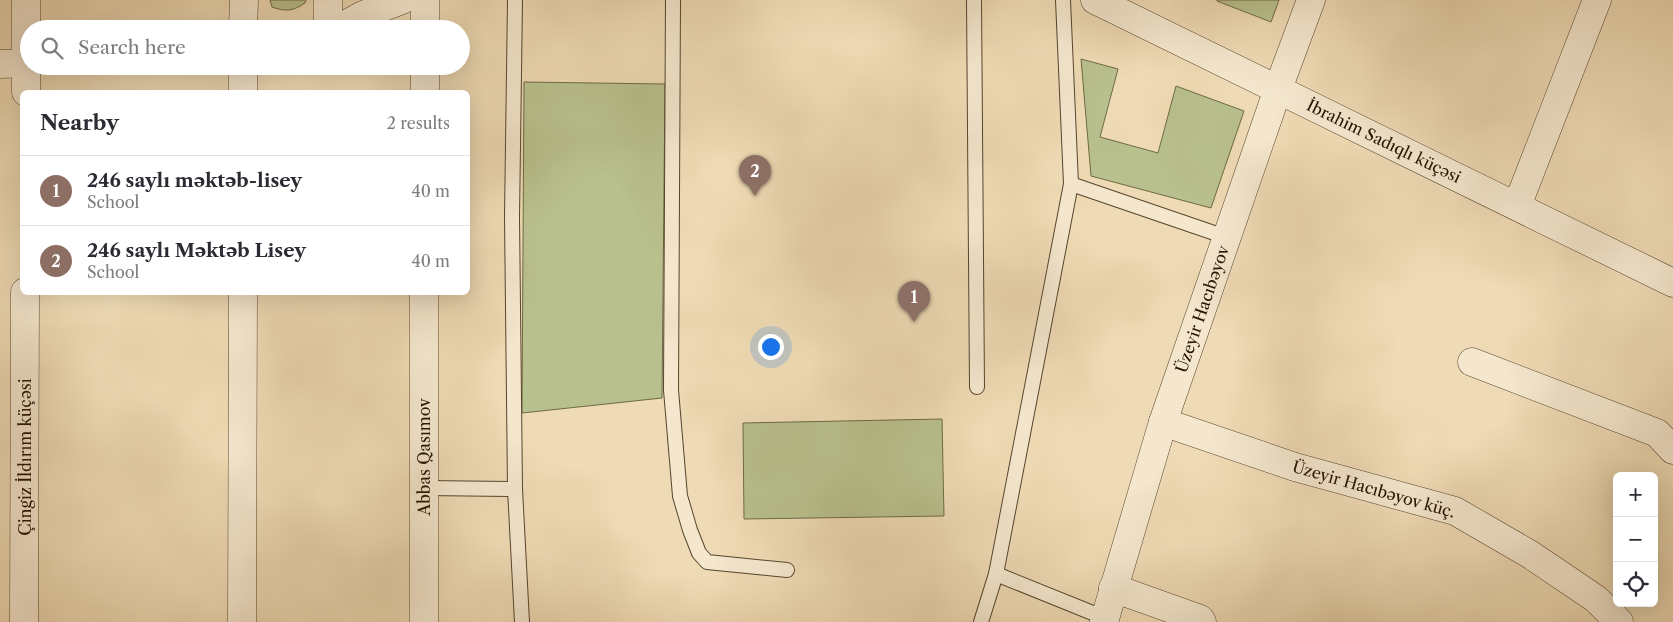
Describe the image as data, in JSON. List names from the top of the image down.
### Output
{
  "streets": {
    "street": [
      "İbrahim Sadıqlı küçəsi",
      "Üzeyir Hacıbəyov",
      "Çingiz İldırım küçəsi",
      "Abbas Qasımov",
      "Üzeyir Hacıbəyov küç."
    ]
  },
  "crossings": [
    ["İbrahim Sadıqlı küçəsi", "Üzeyir Hacıbəyov"],
    ["Üzeyir Hacıbəyov", "Üzeyir Hacıbəyov küç."]
  ],
  "page": {
    "search": "Search here",
    "heading": ["Nearby", "2 results"],
    "pins": ["2", "1"],
    "list": [
      {
        "mark": "1",
        "name": "246 saylı məktəb-lisey",
        "note": "School",
        "value": "40 m"
      },
      {
        "mark": "2",
        "name": "246 saylı Məktəb Lisey",
        "note": "School",
        "value": "40 m"
      }
    ],
    "map_buttons": ["+", "−"]
  }
}
